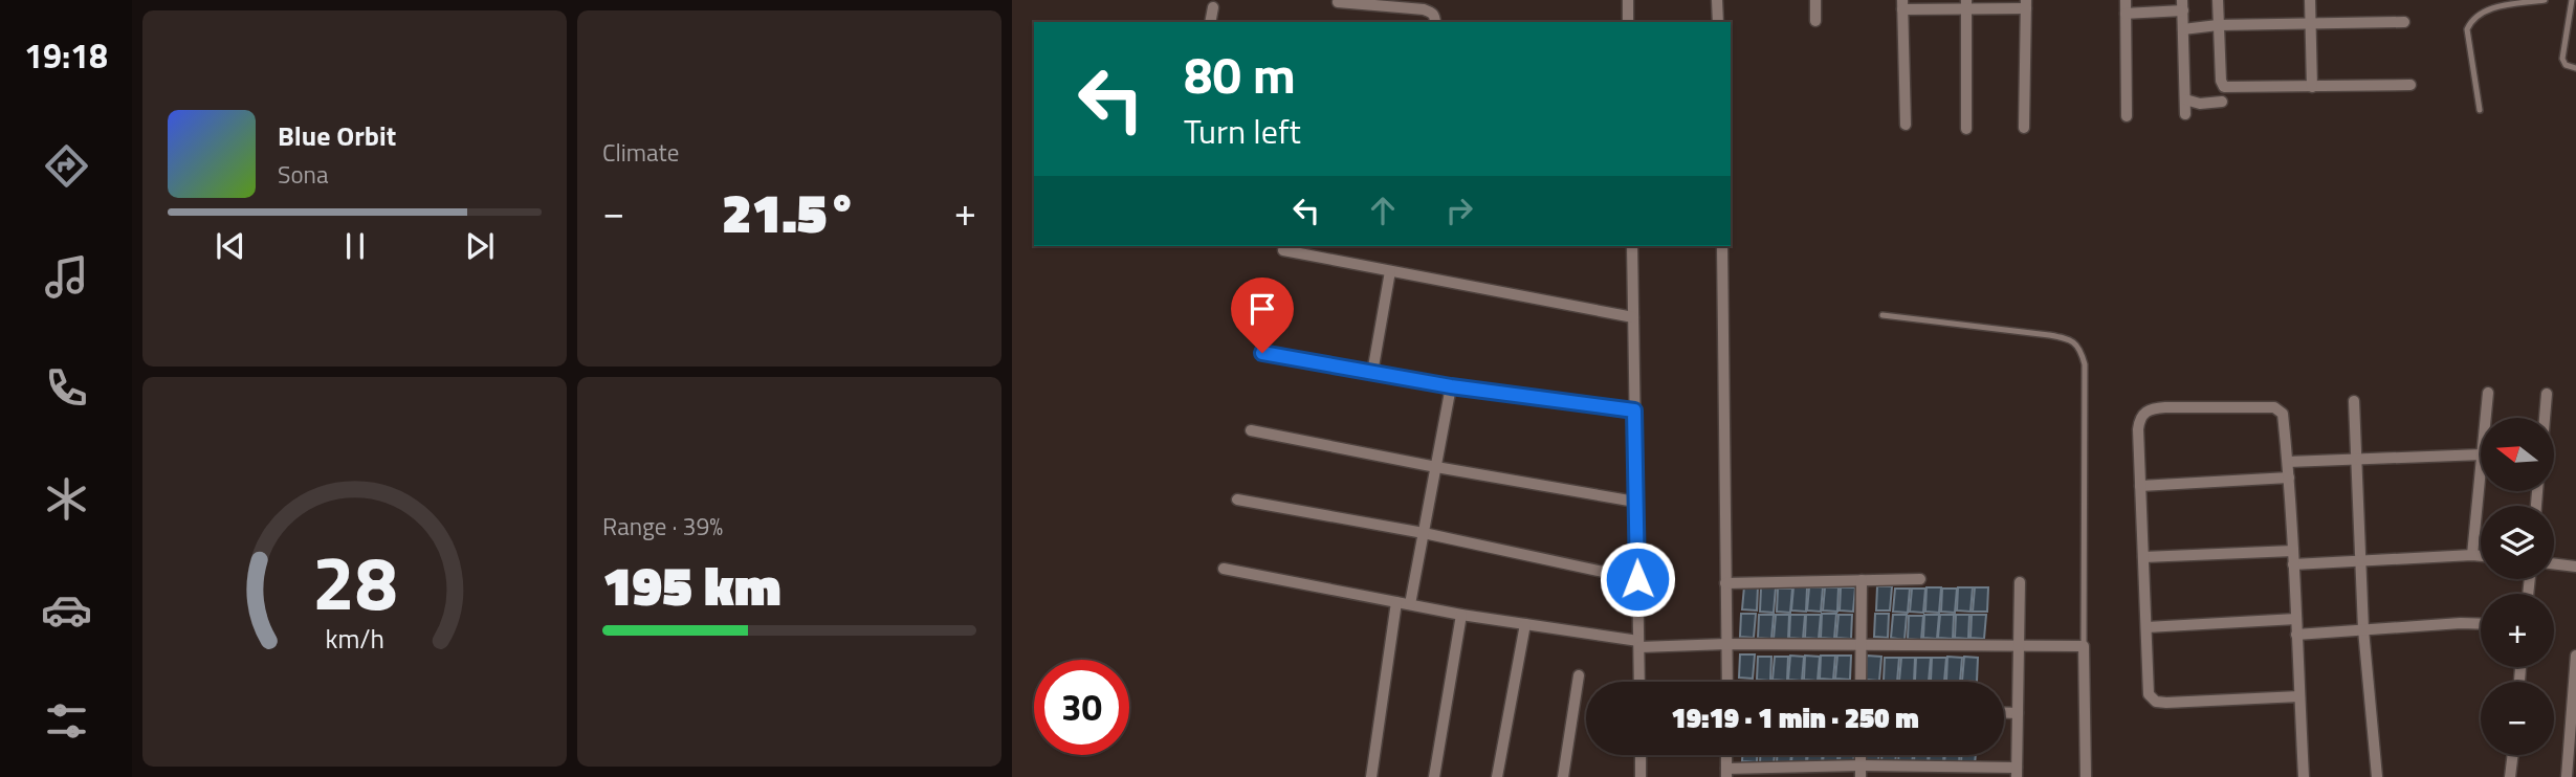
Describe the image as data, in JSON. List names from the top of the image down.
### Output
{
  "north": "left",
  "page": {
    "tabs": "19:18",
    "tile": [
      "Climate",
      ["Range · 39%", "195 km"]
    ],
    "turn": ["80 m", "Turn left"],
    "song": ["Blue Orbit", "Sona"],
    "heat": ["−", "21.5°", "+"],
    "map_buttons": ["+", "−"],
    "limit": "30",
    "trip": "19:19 · 1 min · 250 m",
    "gauge": ["28", "km/h"]
  }
}
